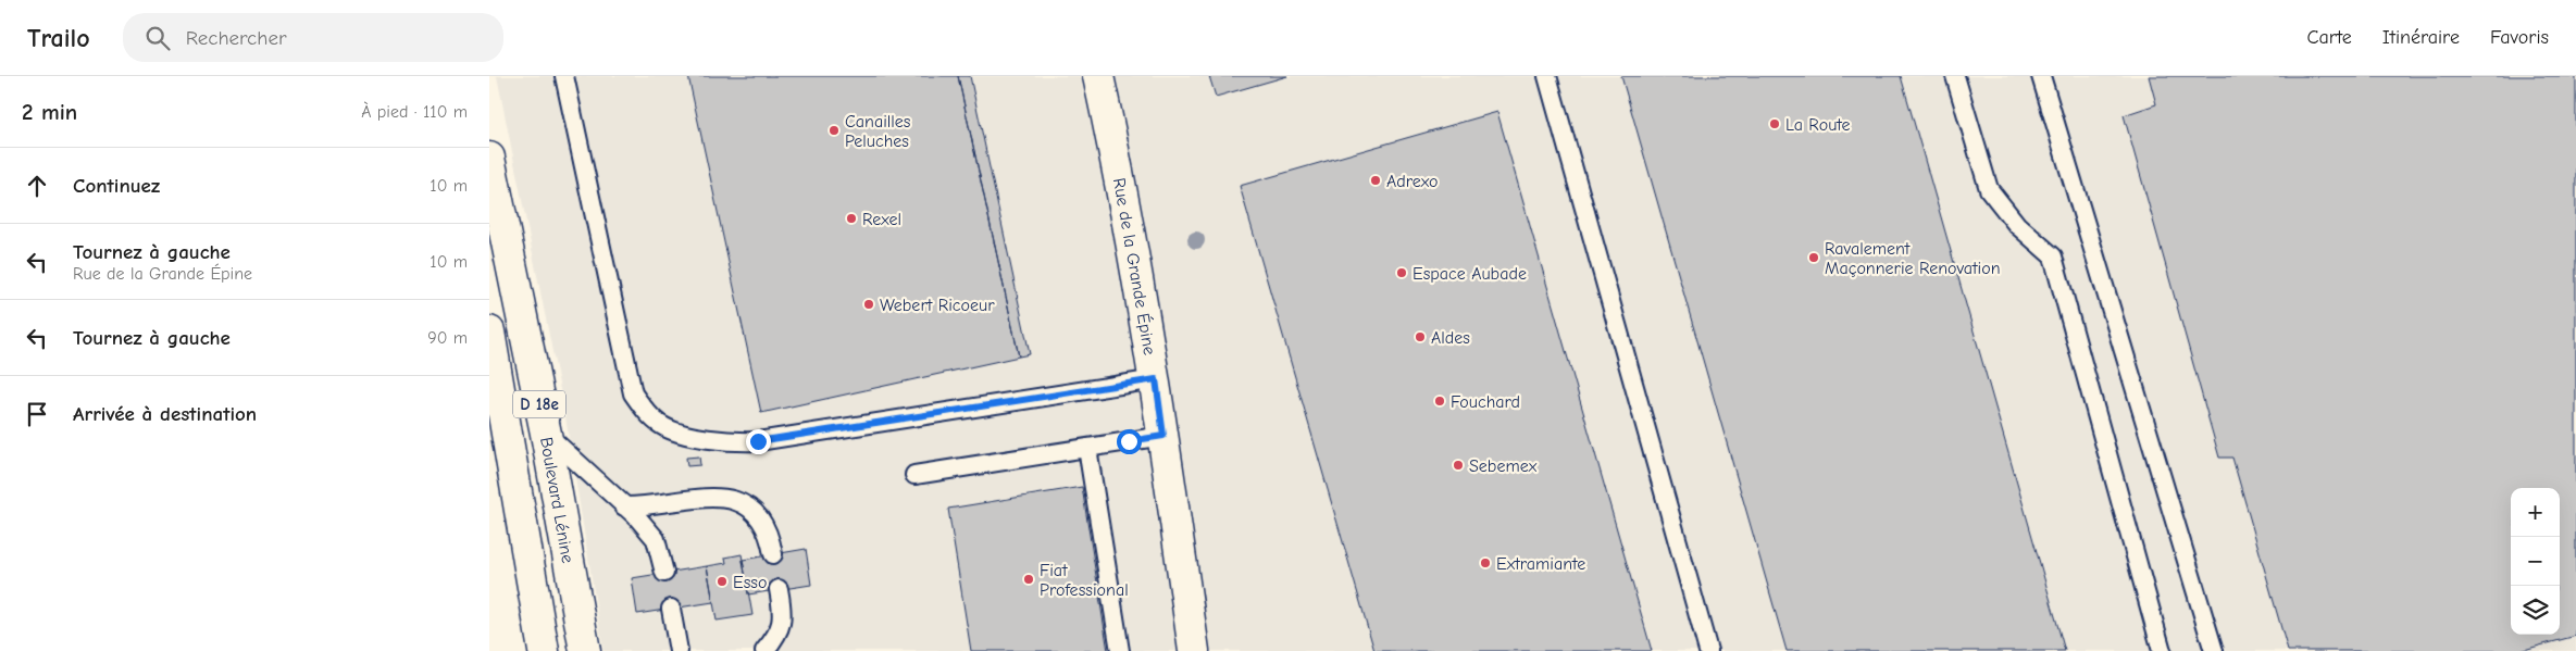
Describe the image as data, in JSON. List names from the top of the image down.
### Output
{
  "streets": {
    "main road": ["Rue de la Grande Épine", "D 18e", "Boulevard Lénine"]
  },
  "places": [
    "La Route",
    "Canailles Peluches",
    "Adrexo",
    "Rexel",
    "Ravalement Maçonnerie Renovation",
    "Espace Aubade",
    "Webert Ricoeur",
    "Aldes",
    "Fouchard",
    "Sebemex",
    "Extramiante",
    "Fiat Professional",
    "Esso"
  ],
  "page": {
    "header": "Trailo",
    "search": "Rechercher",
    "nav": ["Carte", "Itinéraire", "Favoris"],
    "heading": ["2 min", "À pied · 110 m"],
    "list": [
      ["Continuez", "10 m"],
      ["Tournez à gauche", "Rue de la Grande Épine", "10 m"],
      ["Tournez à gauche", "90 m"],
      "Arrivée à destination"
    ],
    "map_buttons": ["+", "−"]
  }
}
